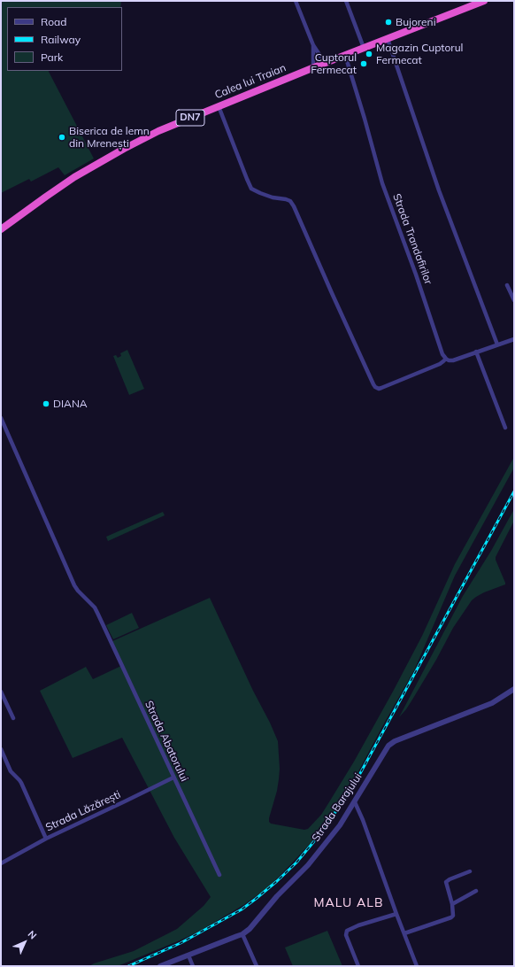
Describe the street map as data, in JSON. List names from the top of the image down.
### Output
{
  "streets": {
    "highway": ["Calea lui Traian", "DN7"],
    "street": [
      "Strada Trandafirilor",
      "Strada Abatorului",
      "Strada Barajului",
      "Strada Lăzărești"
    ]
  },
  "crossings": [
    ["Calea lui Traian", "Strada Trandafirilor"],
    ["Strada Abatorului", "Strada Lăzărești"]
  ],
  "districts": ["MALU ALB"],
  "places": [
    "Bujoreni",
    "Magazin Cuptorul Fermecat",
    "Cuptorul Fermecat",
    "Biserica de lemn din Mrenești",
    "DIANA"
  ],
  "legend": ["Road", "Railway", "Park"],
  "north": "top right"
}
